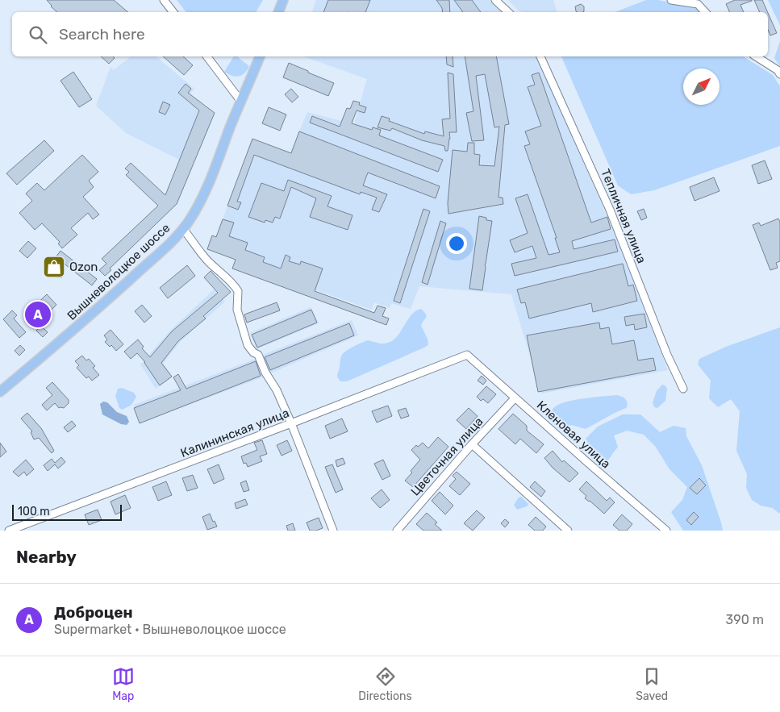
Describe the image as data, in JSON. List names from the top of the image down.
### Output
{
  "streets": {
    "main road": ["Вышневолоцкое шоссе"],
    "street": [
      "Тепличная улица",
      "Калининская улица",
      "Кленовая улица",
      "Цветочная улица"
    ]
  },
  "crossings": [
    ["Калининская улица", "Кленовая улица"],
    ["Кленовая улица", "Цветочная улица"]
  ],
  "places": {
    "shop": ["Ozon"]
  },
  "scale_bar": "100 m",
  "north": "top right",
  "page": {
    "search": "Search here",
    "pins": "A",
    "scale": "100 m",
    "heading": "Nearby",
    "list": [
      {
        "mark": "A",
        "name": "Доброцен",
        "note": "Supermarket · Вышневолоцкое шоссе",
        "value": "390 m"
      }
    ],
    "nav": ["Map", "Directions", "Saved"]
  }
}
